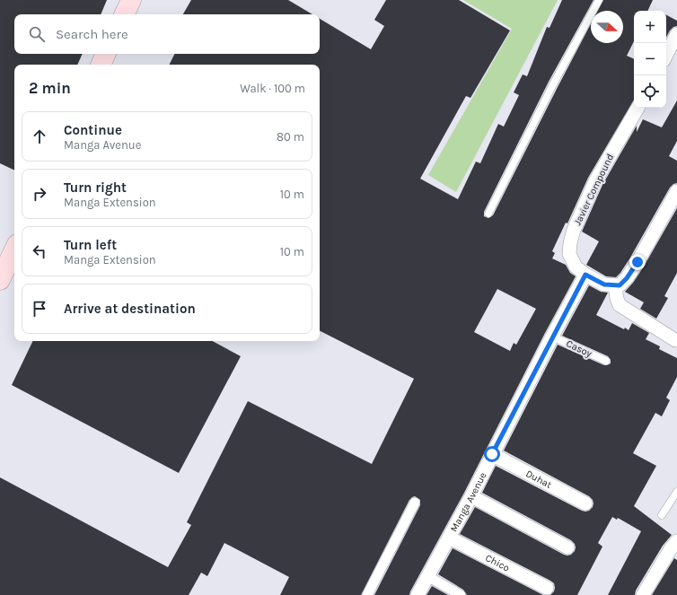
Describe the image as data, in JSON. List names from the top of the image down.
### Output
{
  "streets": {
    "street": [
      "Javier Compound",
      "Duhat",
      "Manga Avenue",
      "Chico"
    ],
    "lane": ["Casoy"]
  },
  "crossings": [
    ["Javier Compound", "Manga Avenue"],
    ["Casoy", "Manga Avenue"],
    ["Duhat", "Manga Avenue"],
    ["Manga Avenue", "Chico"]
  ],
  "north": "right",
  "page": {
    "map_buttons": ["+", "−"],
    "search": "Search here",
    "heading": ["2 min", "Walk · 100 m"],
    "list": [
      ["Continue", "Manga Avenue", "80 m"],
      ["Turn right", "Manga Extension", "10 m"],
      ["Turn left", "Manga Extension", "10 m"],
      "Arrive at destination"
    ]
  }
}
